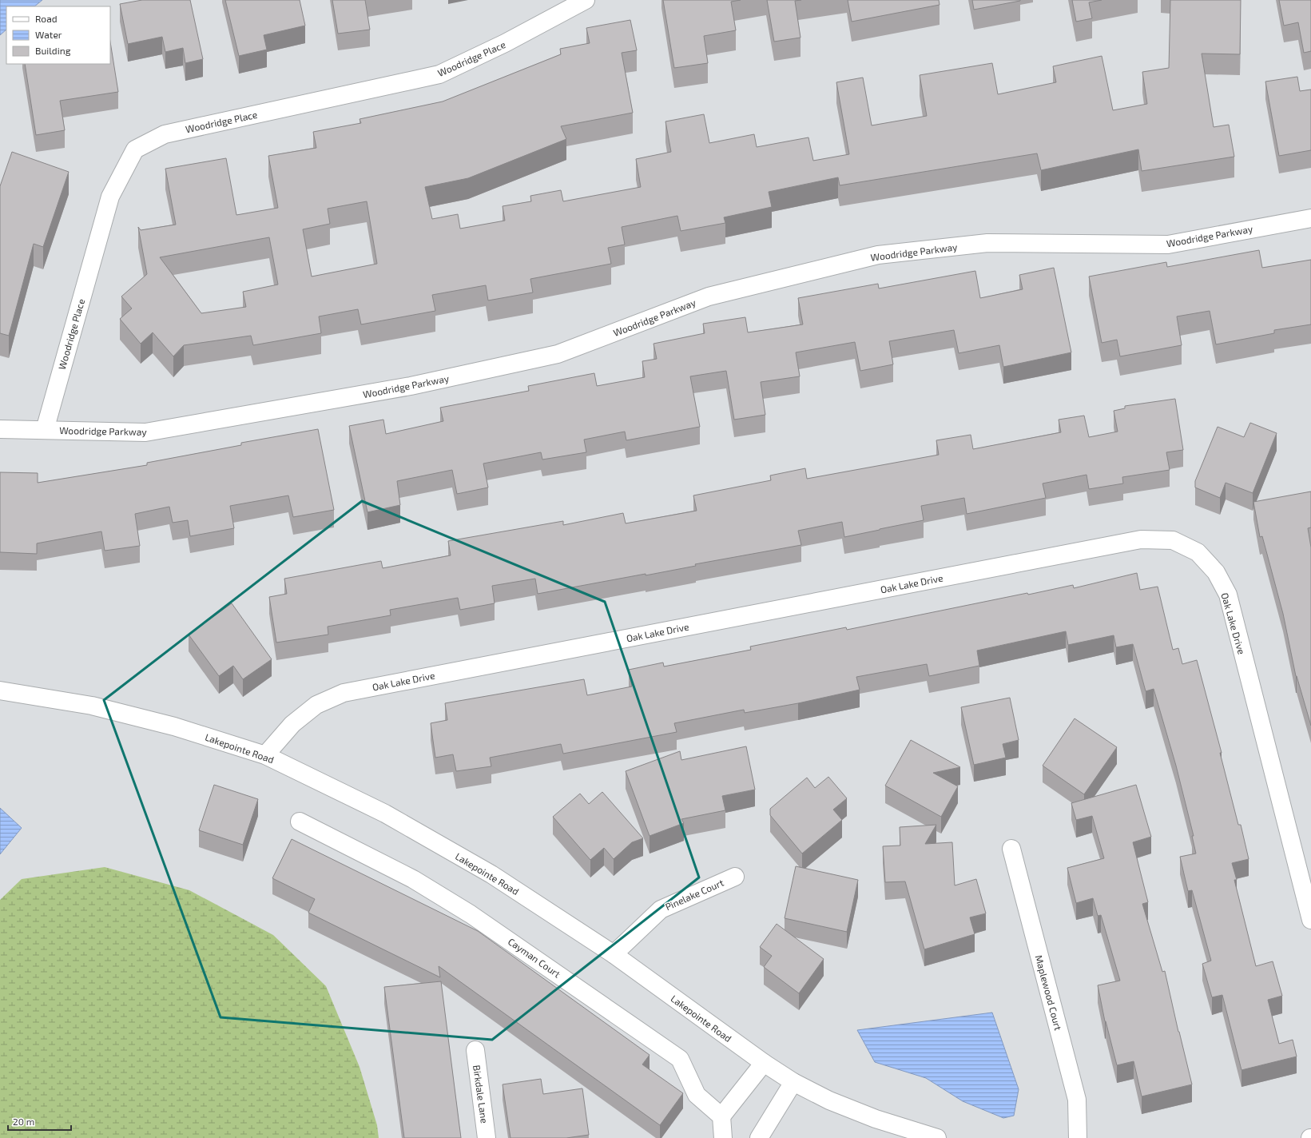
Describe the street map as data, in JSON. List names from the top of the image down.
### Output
{
  "streets": {
    "street": [
      "Woodridge Place",
      "Woodridge Parkway",
      "Oak Lake Drive",
      "Lakepointe Road",
      "Pinelake Court",
      "Cayman Court",
      "Maplewood Court",
      "Birkdale Lane"
    ]
  },
  "crossings": [
    ["Woodridge Place", "Woodridge Parkway"],
    ["Oak Lake Drive", "Lakepointe Road"],
    ["Lakepointe Road", "Pinelake Court"]
  ],
  "legend": ["Road", "Water", "Building"],
  "scale_bar": "20 m"
}
